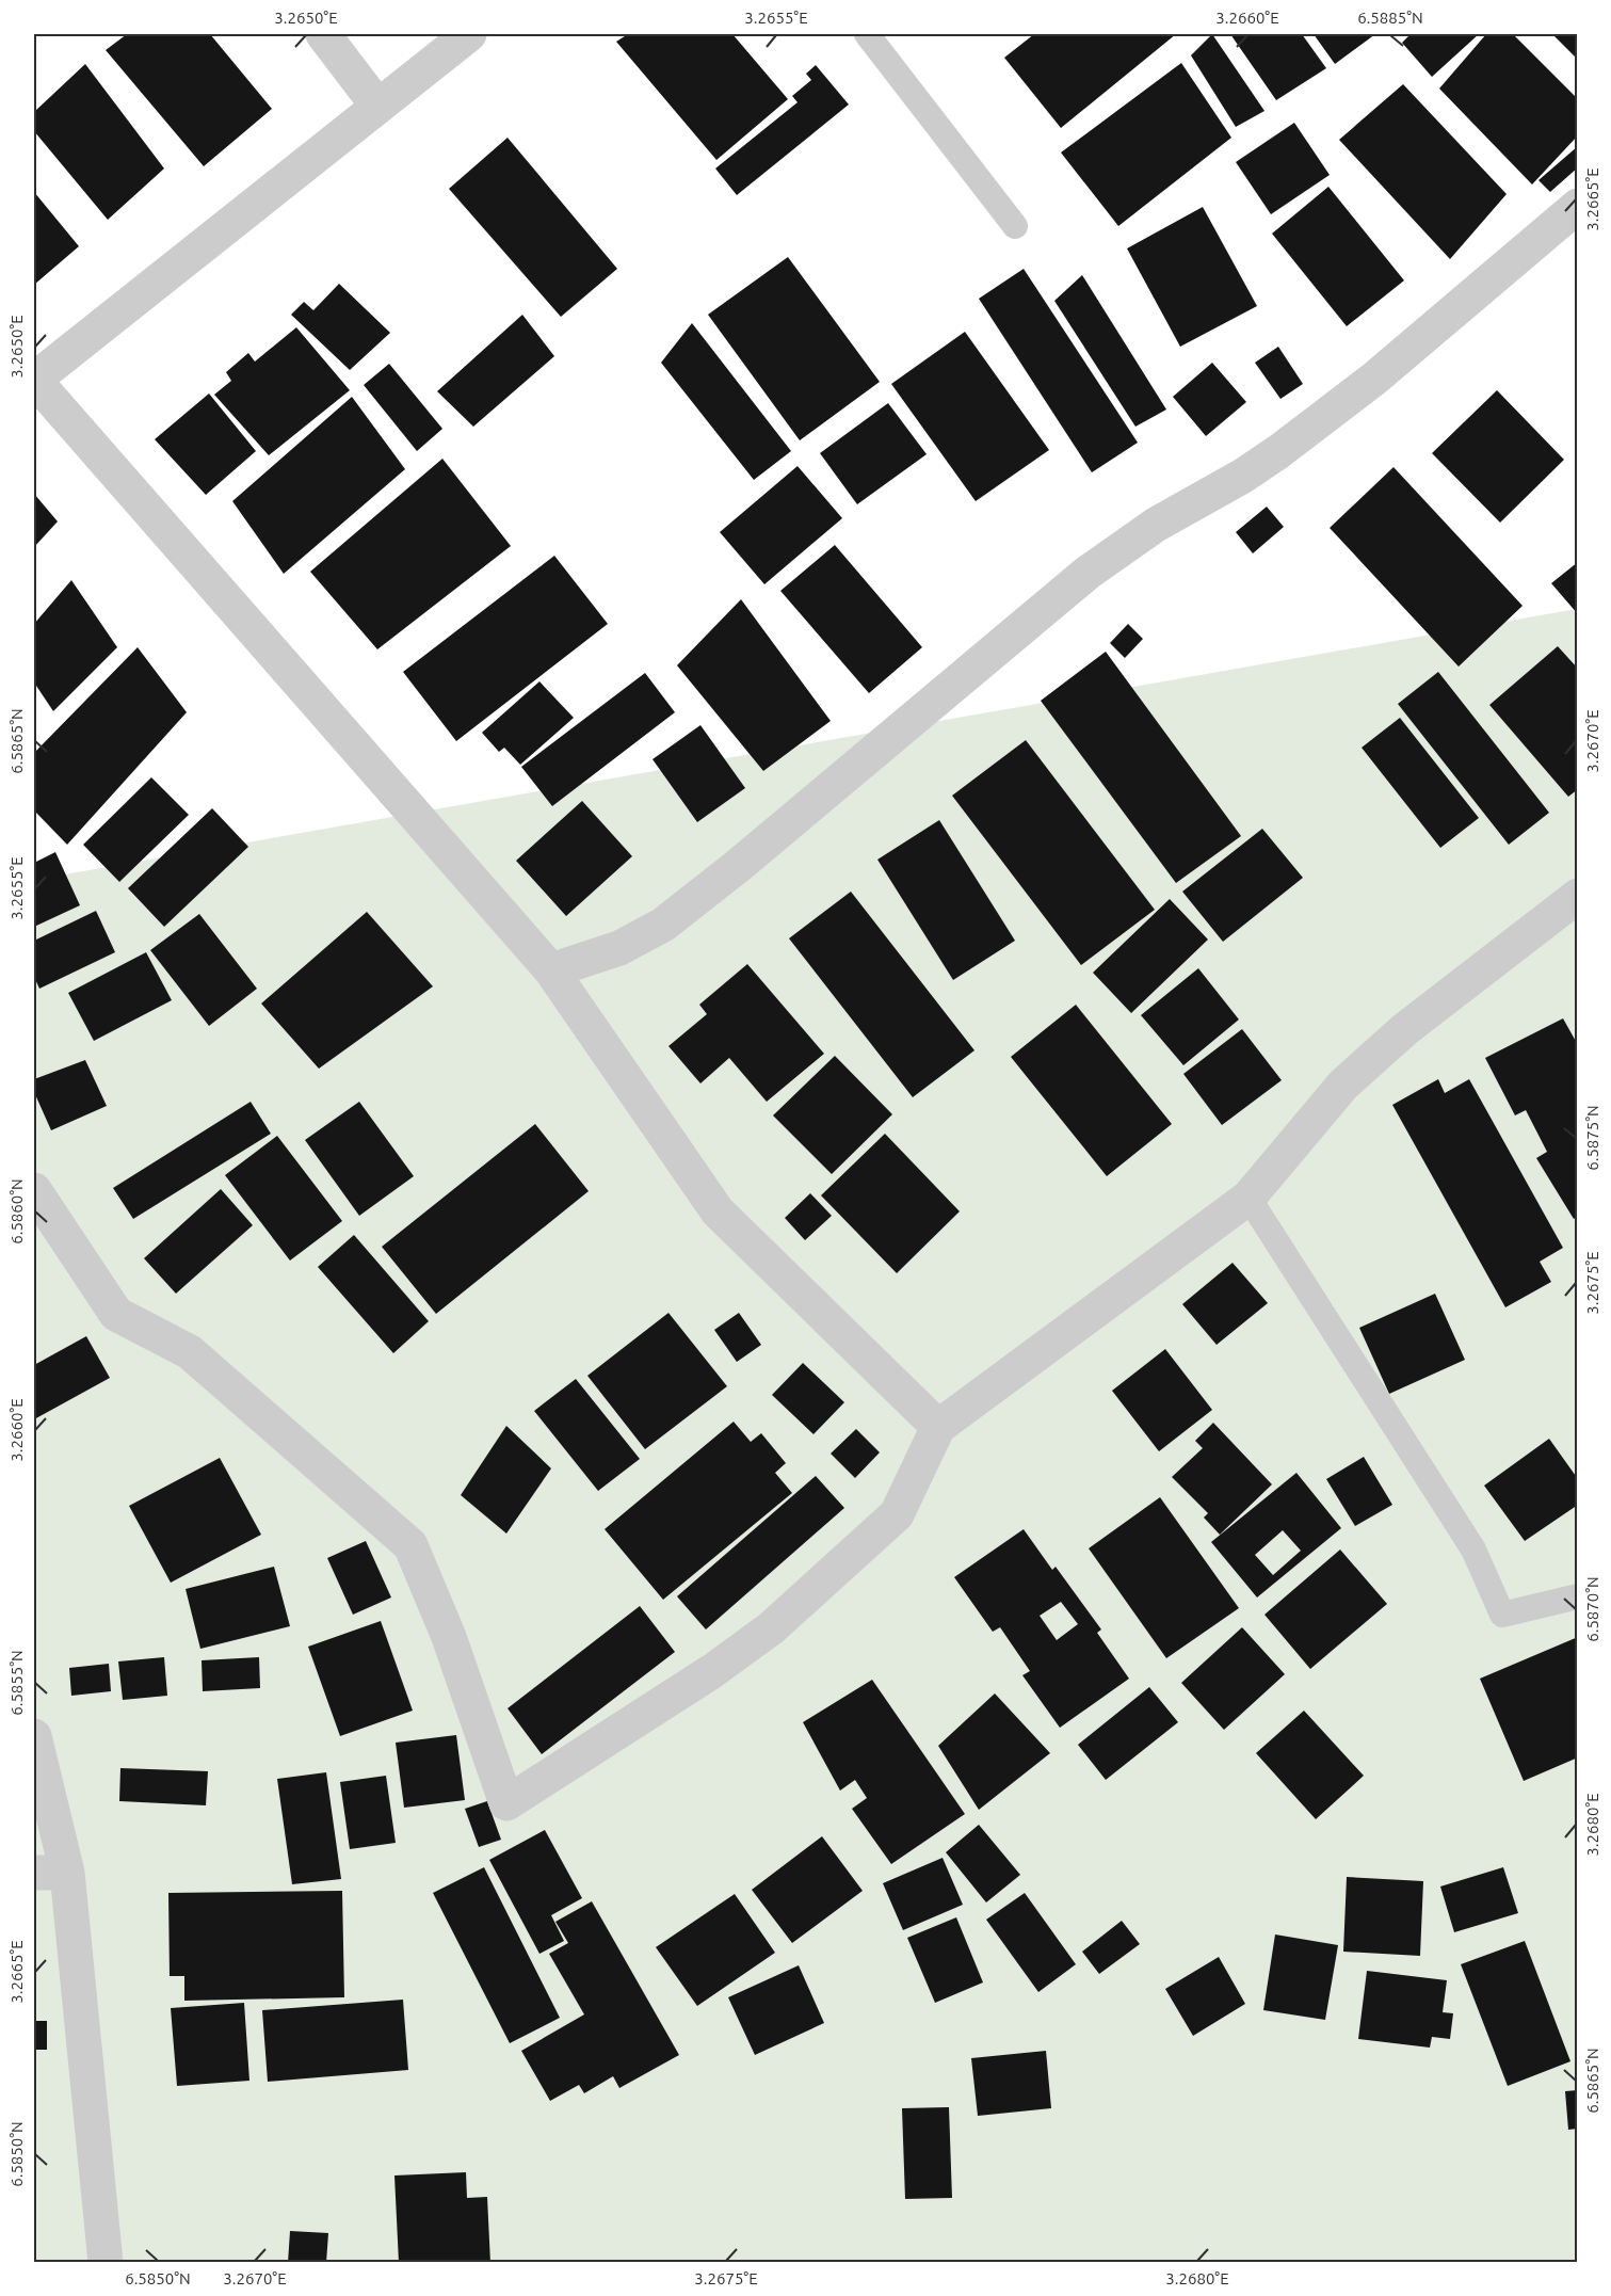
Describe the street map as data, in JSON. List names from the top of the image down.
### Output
{
  "coordinates": [
    "3.2650°E",
    "3.2655°E",
    "3.2660°E",
    "6.5885°N",
    "3.2665°E",
    "6.5865°N",
    "3.2670°E",
    "6.5875°N",
    "6.5860°N",
    "3.2675°E",
    "6.5870°N",
    "6.5855°N",
    "3.2680°E",
    "6.5850°N"
  ]
}
